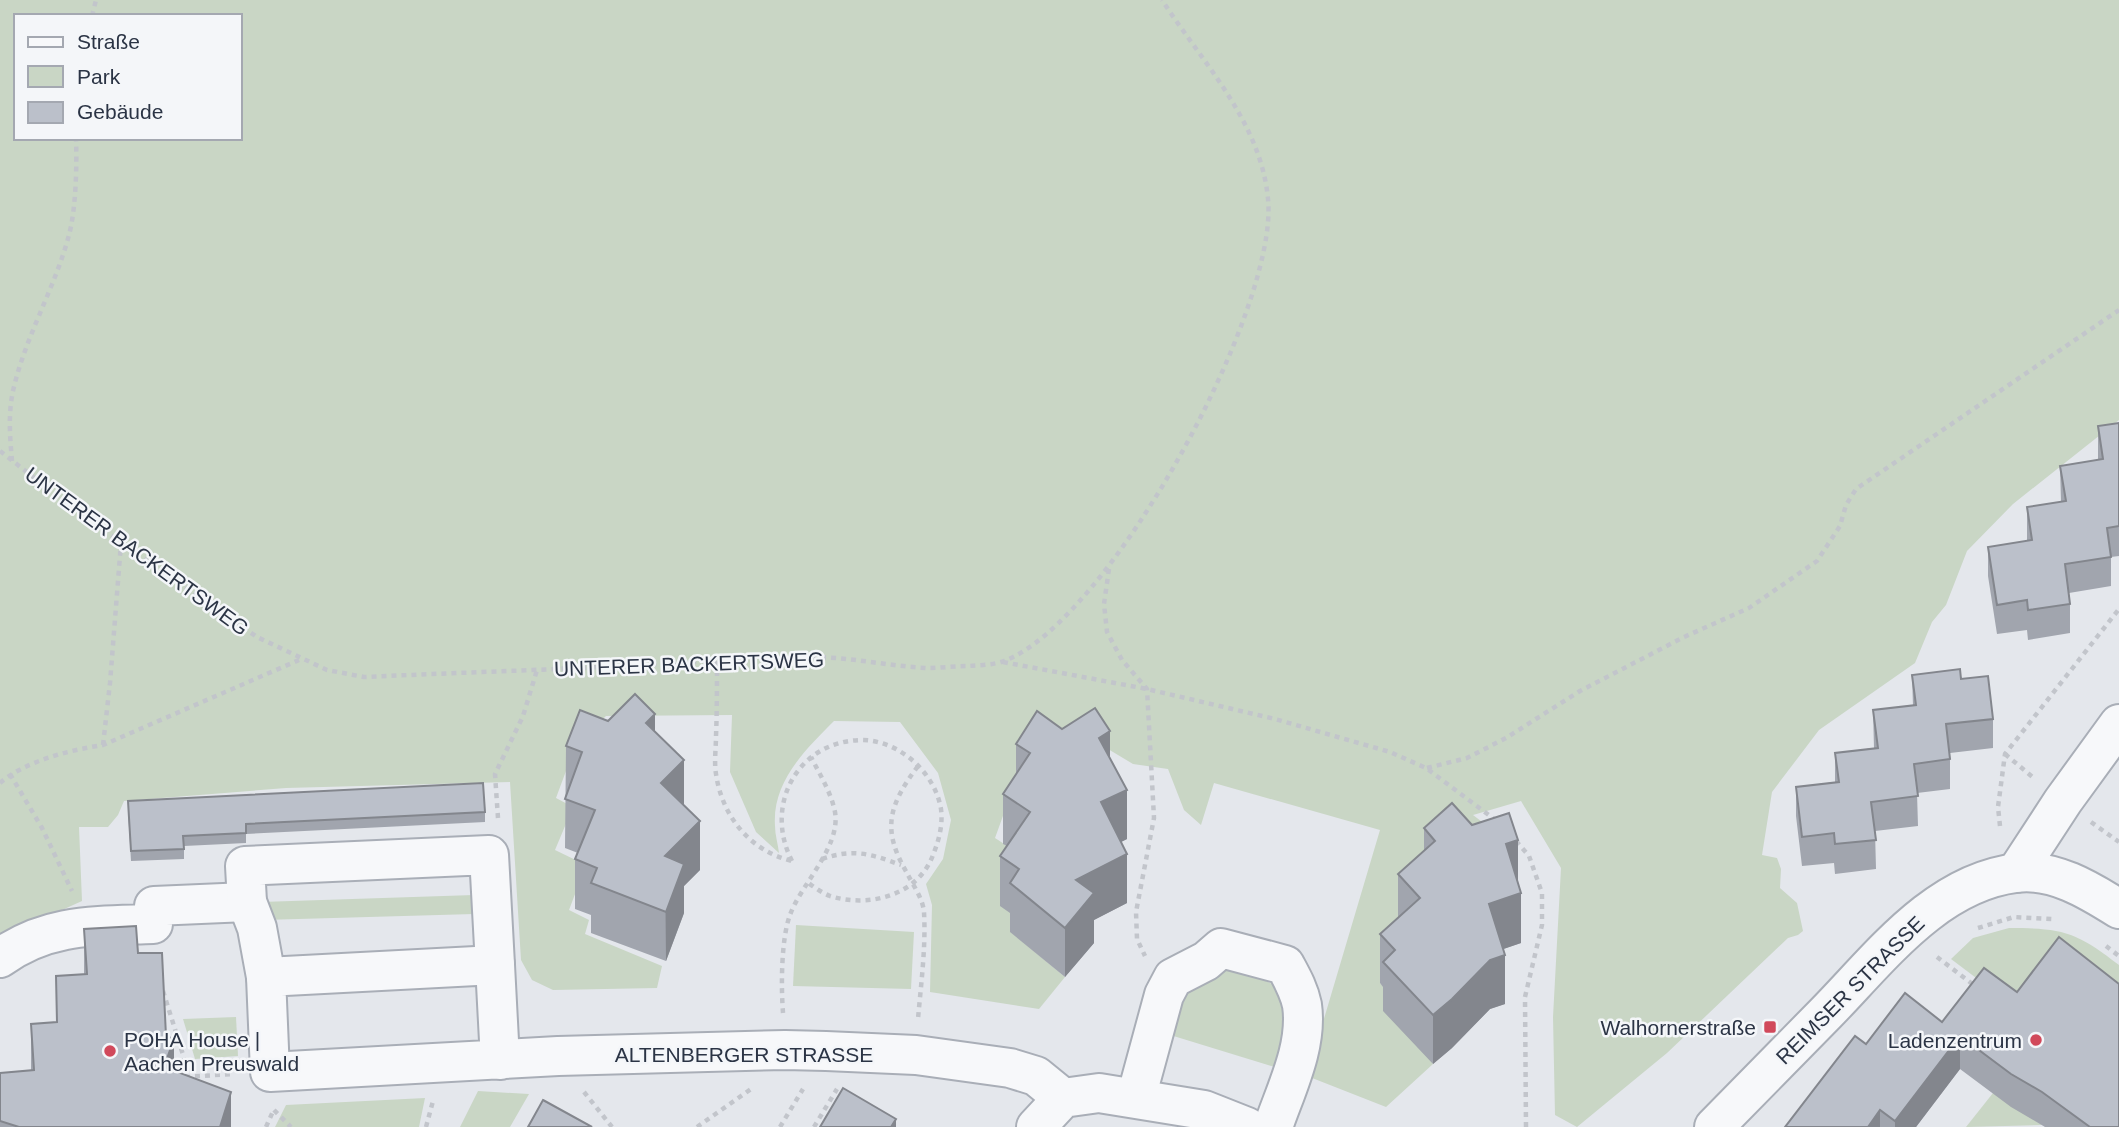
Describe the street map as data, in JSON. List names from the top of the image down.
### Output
{
  "streets": {
    "street": ["REIMSER STRASSE", "ALTENBERGER STRASSE"],
    "path": ["UNTERER BACKERTSWEG"]
  },
  "places": {
    "transit": ["Walhornerstraße"],
    "other": ["Ladenzentrum", "POHA House | Aachen Preuswald"]
  },
  "legend": ["Straße", "Park", "Gebäude"]
}
